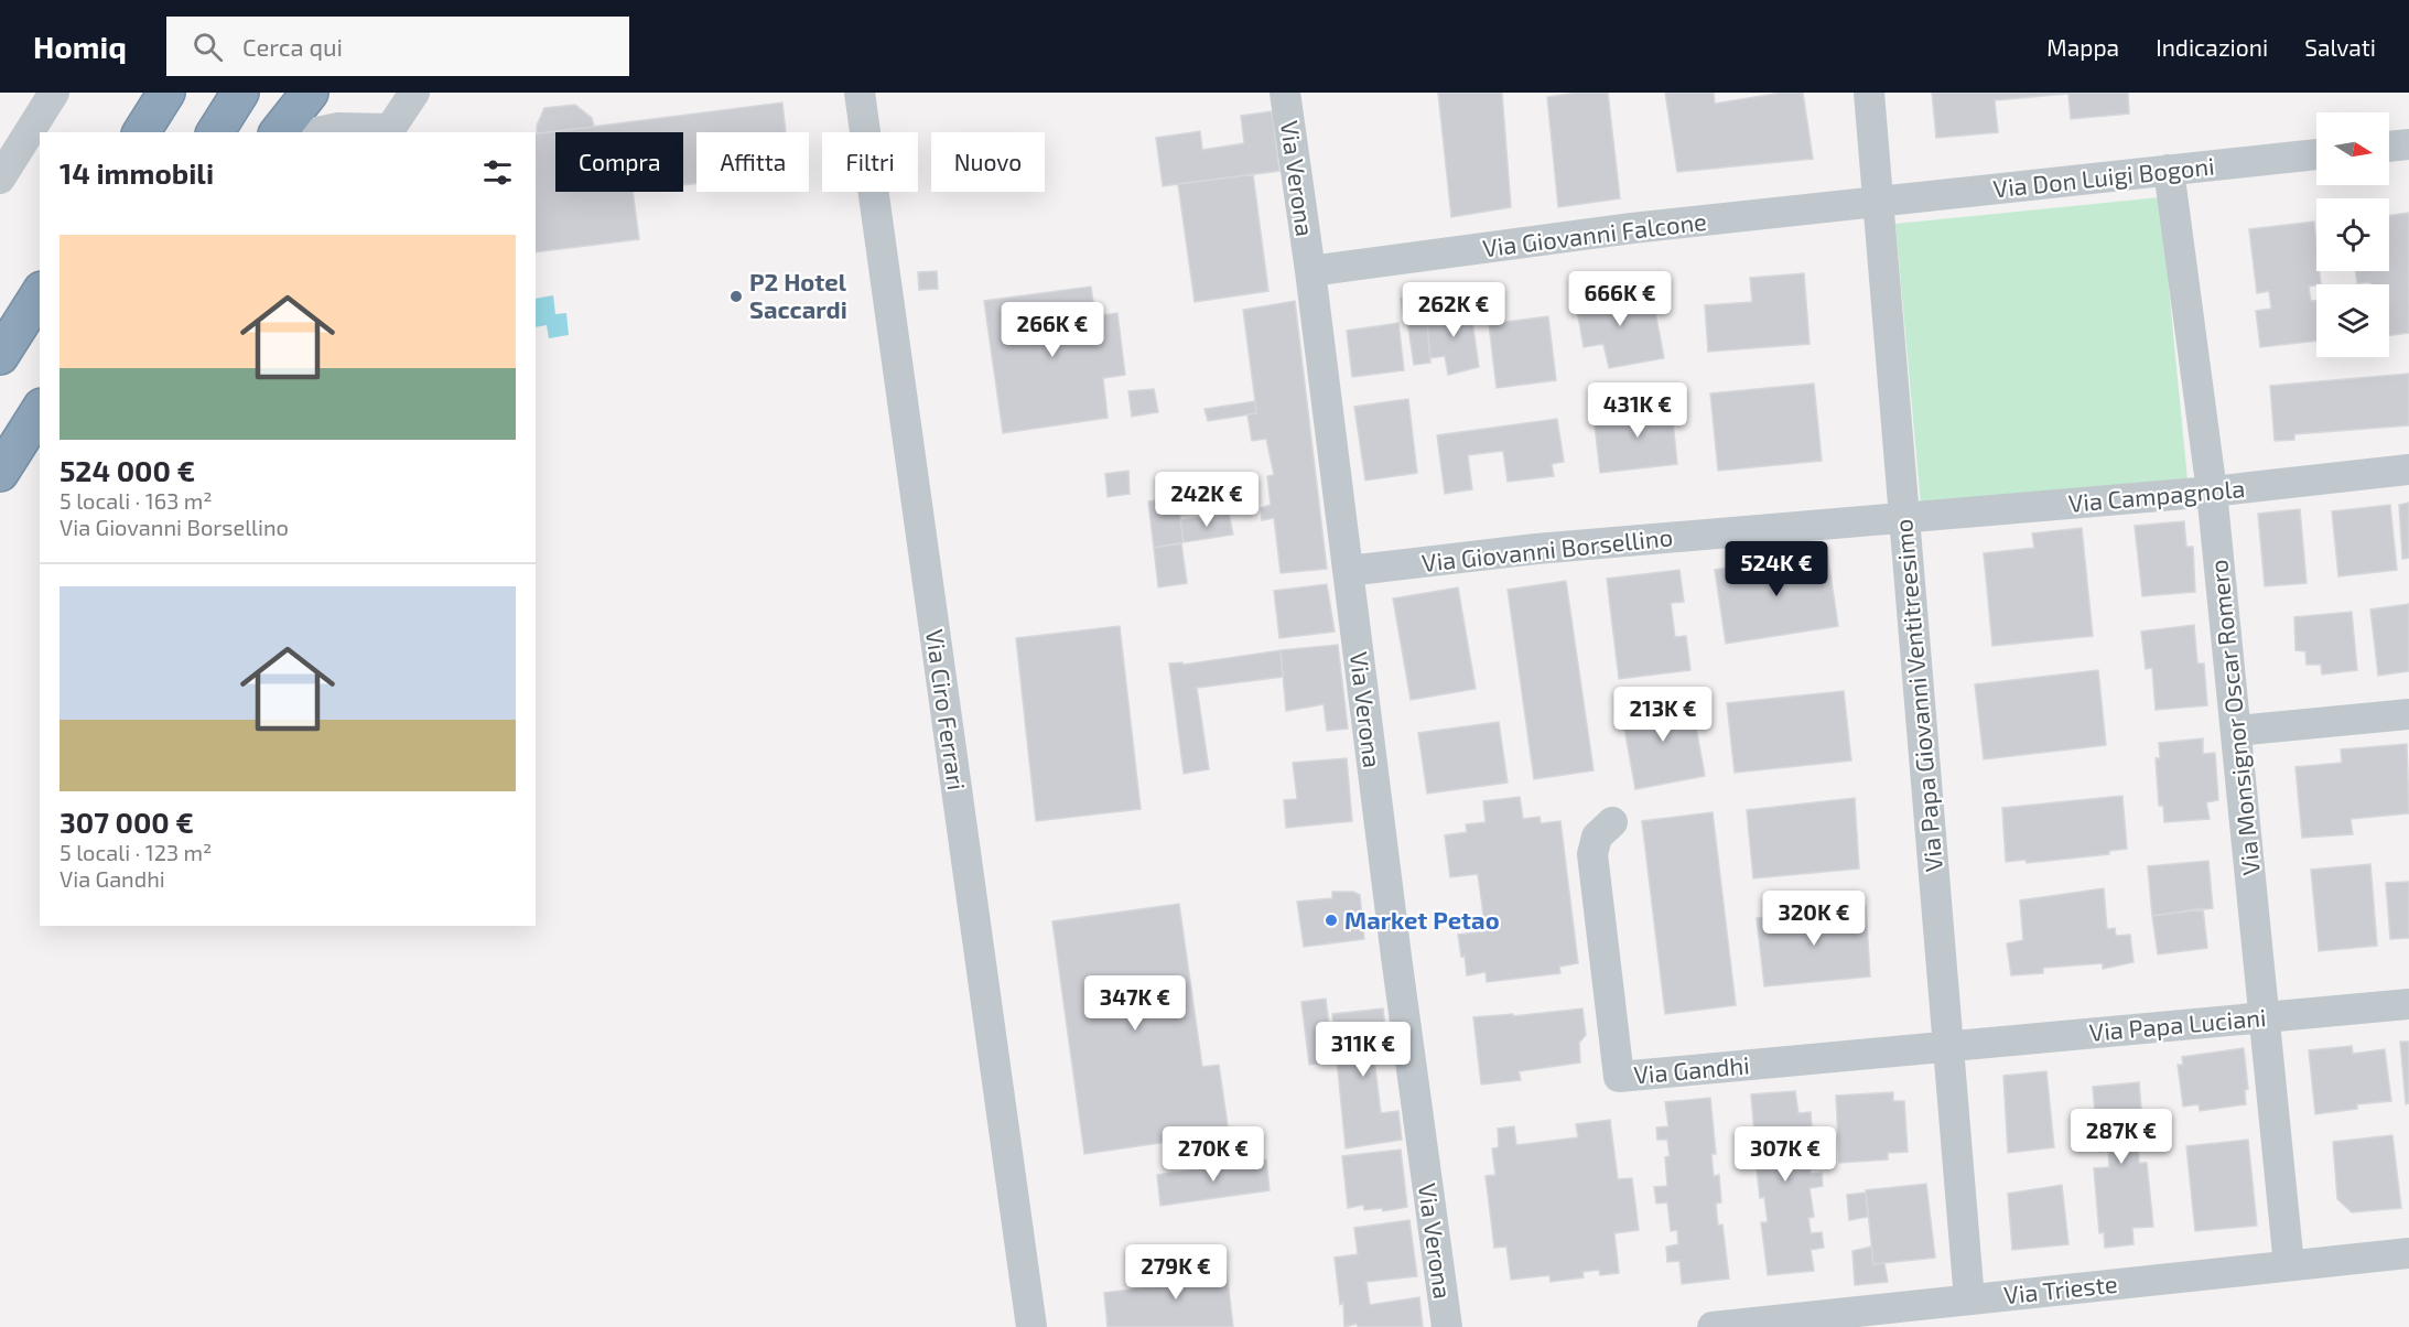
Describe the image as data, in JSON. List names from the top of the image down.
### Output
{
  "streets": {
    "street": [
      "Via Don Luigi Bogoni",
      "Via Verona",
      "Via Giovanni Falcone",
      "Via Campagnola",
      "Via Giovanni Borsellino",
      "Via Papa Giovanni Ventitreesimo",
      "Via Ciro Ferrari",
      "Via Monsignor Oscar Romero",
      "Via Papa Luciani",
      "Via Gandhi",
      "Via Trieste"
    ]
  },
  "crossings": [
    ["Via Don Luigi Bogoni", "Via Giovanni Falcone"],
    ["Via Don Luigi Bogoni", "Via Papa Giovanni Ventitreesimo"],
    ["Via Don Luigi Bogoni", "Via Monsignor Oscar Romero"],
    ["Via Verona", "Via Giovanni Falcone"],
    ["Via Verona", "Via Giovanni Borsellino"],
    ["Via Giovanni Falcone", "Via Papa Giovanni Ventitreesimo"],
    ["Via Campagnola", "Via Giovanni Borsellino"],
    ["Via Campagnola", "Via Papa Giovanni Ventitreesimo"],
    ["Via Campagnola", "Via Monsignor Oscar Romero"],
    ["Via Giovanni Borsellino", "Via Papa Giovanni Ventitreesimo"],
    ["Via Papa Giovanni Ventitreesimo", "Via Papa Luciani"],
    ["Via Papa Giovanni Ventitreesimo", "Via Gandhi"],
    ["Via Papa Giovanni Ventitreesimo", "Via Trieste"],
    ["Via Monsignor Oscar Romero", "Via Papa Luciani"],
    ["Via Monsignor Oscar Romero", "Via Trieste"],
    ["Via Papa Luciani", "Via Gandhi"]
  ],
  "places": ["P2 Hotel Saccardi", "Market Petao"],
  "north": "right",
  "page": {
    "header": "Homiq",
    "search": "Cerca qui",
    "nav": ["Mappa", "Indicazioni", "Salvati"],
    "chip": [
      "Compra",
      "Affitta",
      "Filtri",
      "Nuovo"
    ],
    "heading": "14 immobili",
    "list": [
      {
        "name": "524 000 €",
        "note": "5 locali · 163 m² · Via Giovanni Borsellino"
      },
      {
        "name": "307 000 €",
        "note": "5 locali · 123 m² · Via Gandhi"
      }
    ],
    "price": [
      "666K €",
      "262K €",
      "266K €",
      "431K €",
      "242K €",
      "524K €",
      "213K €",
      "320K €",
      "347K €",
      "311K €",
      "287K €",
      "270K €",
      "307K €",
      "279K €"
    ]
  }
}
